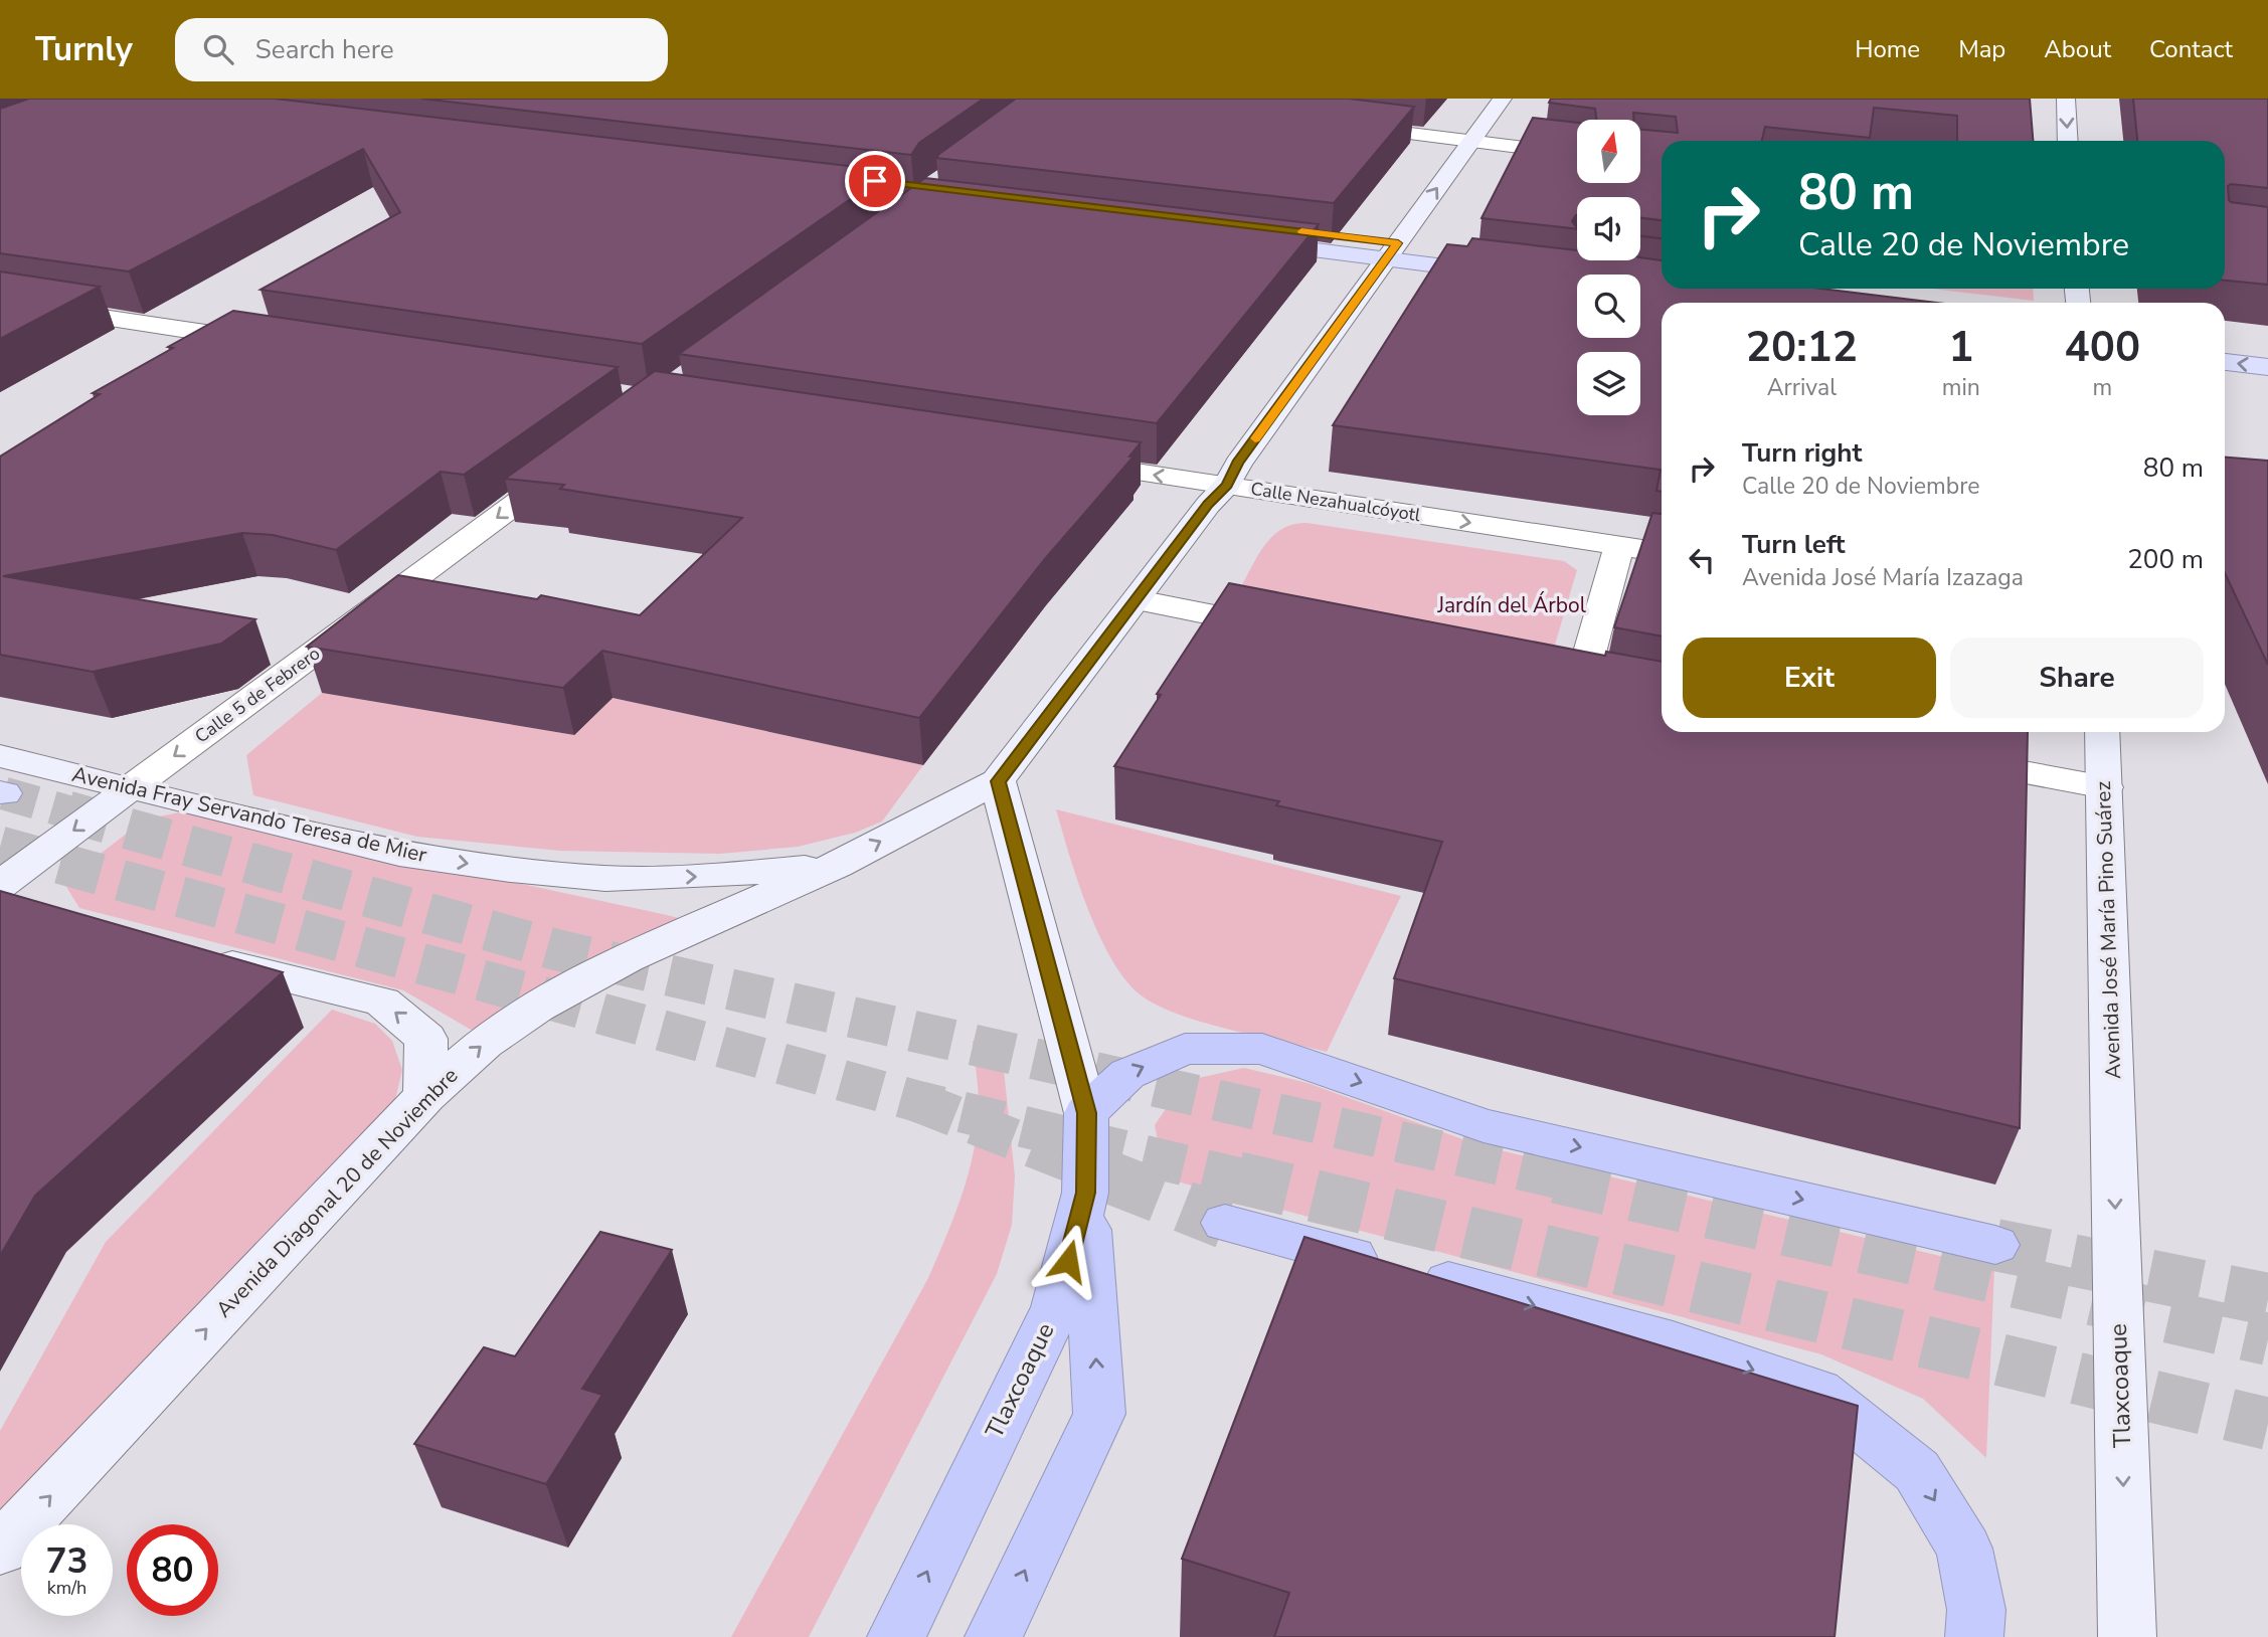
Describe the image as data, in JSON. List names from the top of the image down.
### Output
{
  "streets": {
    "highway": ["Tlaxcoaque"],
    "main road": [
      "Calle 5 de Febrero",
      "Avenida Fray Servando Teresa de Mier",
      "Avenida José María Pino Suárez",
      "Avenida Diagonal 20 de Noviembre"
    ],
    "street": ["Calle Nezahualcóyotl"]
  },
  "crossings": [
    ["Calle 5 de Febrero", "Avenida Fray Servando Teresa de Mier"],
    ["Avenida Fray Servando Teresa de Mier", "Avenida Diagonal 20 de Noviembre"],
    ["Avenida José María Pino Suárez", "Tlaxcoaque"],
    ["Avenida Diagonal 20 de Noviembre", "Tlaxcoaque"]
  ],
  "one_way": ["Calle 5 de Febrero", "Avenida Fray Servando Teresa de Mier", "Avenida Diagonal 20 de Noviembre"],
  "parks": ["Jardín del Árbol"],
  "north": "top",
  "page": {
    "header": "Turnly",
    "search": "Search here",
    "nav": [
      "Home",
      "Map",
      "About",
      "Contact"
    ],
    "turn": ["80 m", "Calle 20 de Noviembre"],
    "eta": [
      "20:12",
      "Arrival",
      "1",
      "min",
      "400",
      "m"
    ],
    "list": [
      {
        "name": "Turn right",
        "note": "Calle 20 de Noviembre",
        "value": "80 m"
      },
      {
        "name": "Turn left",
        "note": "Avenida José María Izazaga",
        "value": "200 m"
      }
    ],
    "buttons": ["Exit", "Share"],
    "speed": "73 km/h",
    "limit": "80"
  }
}
